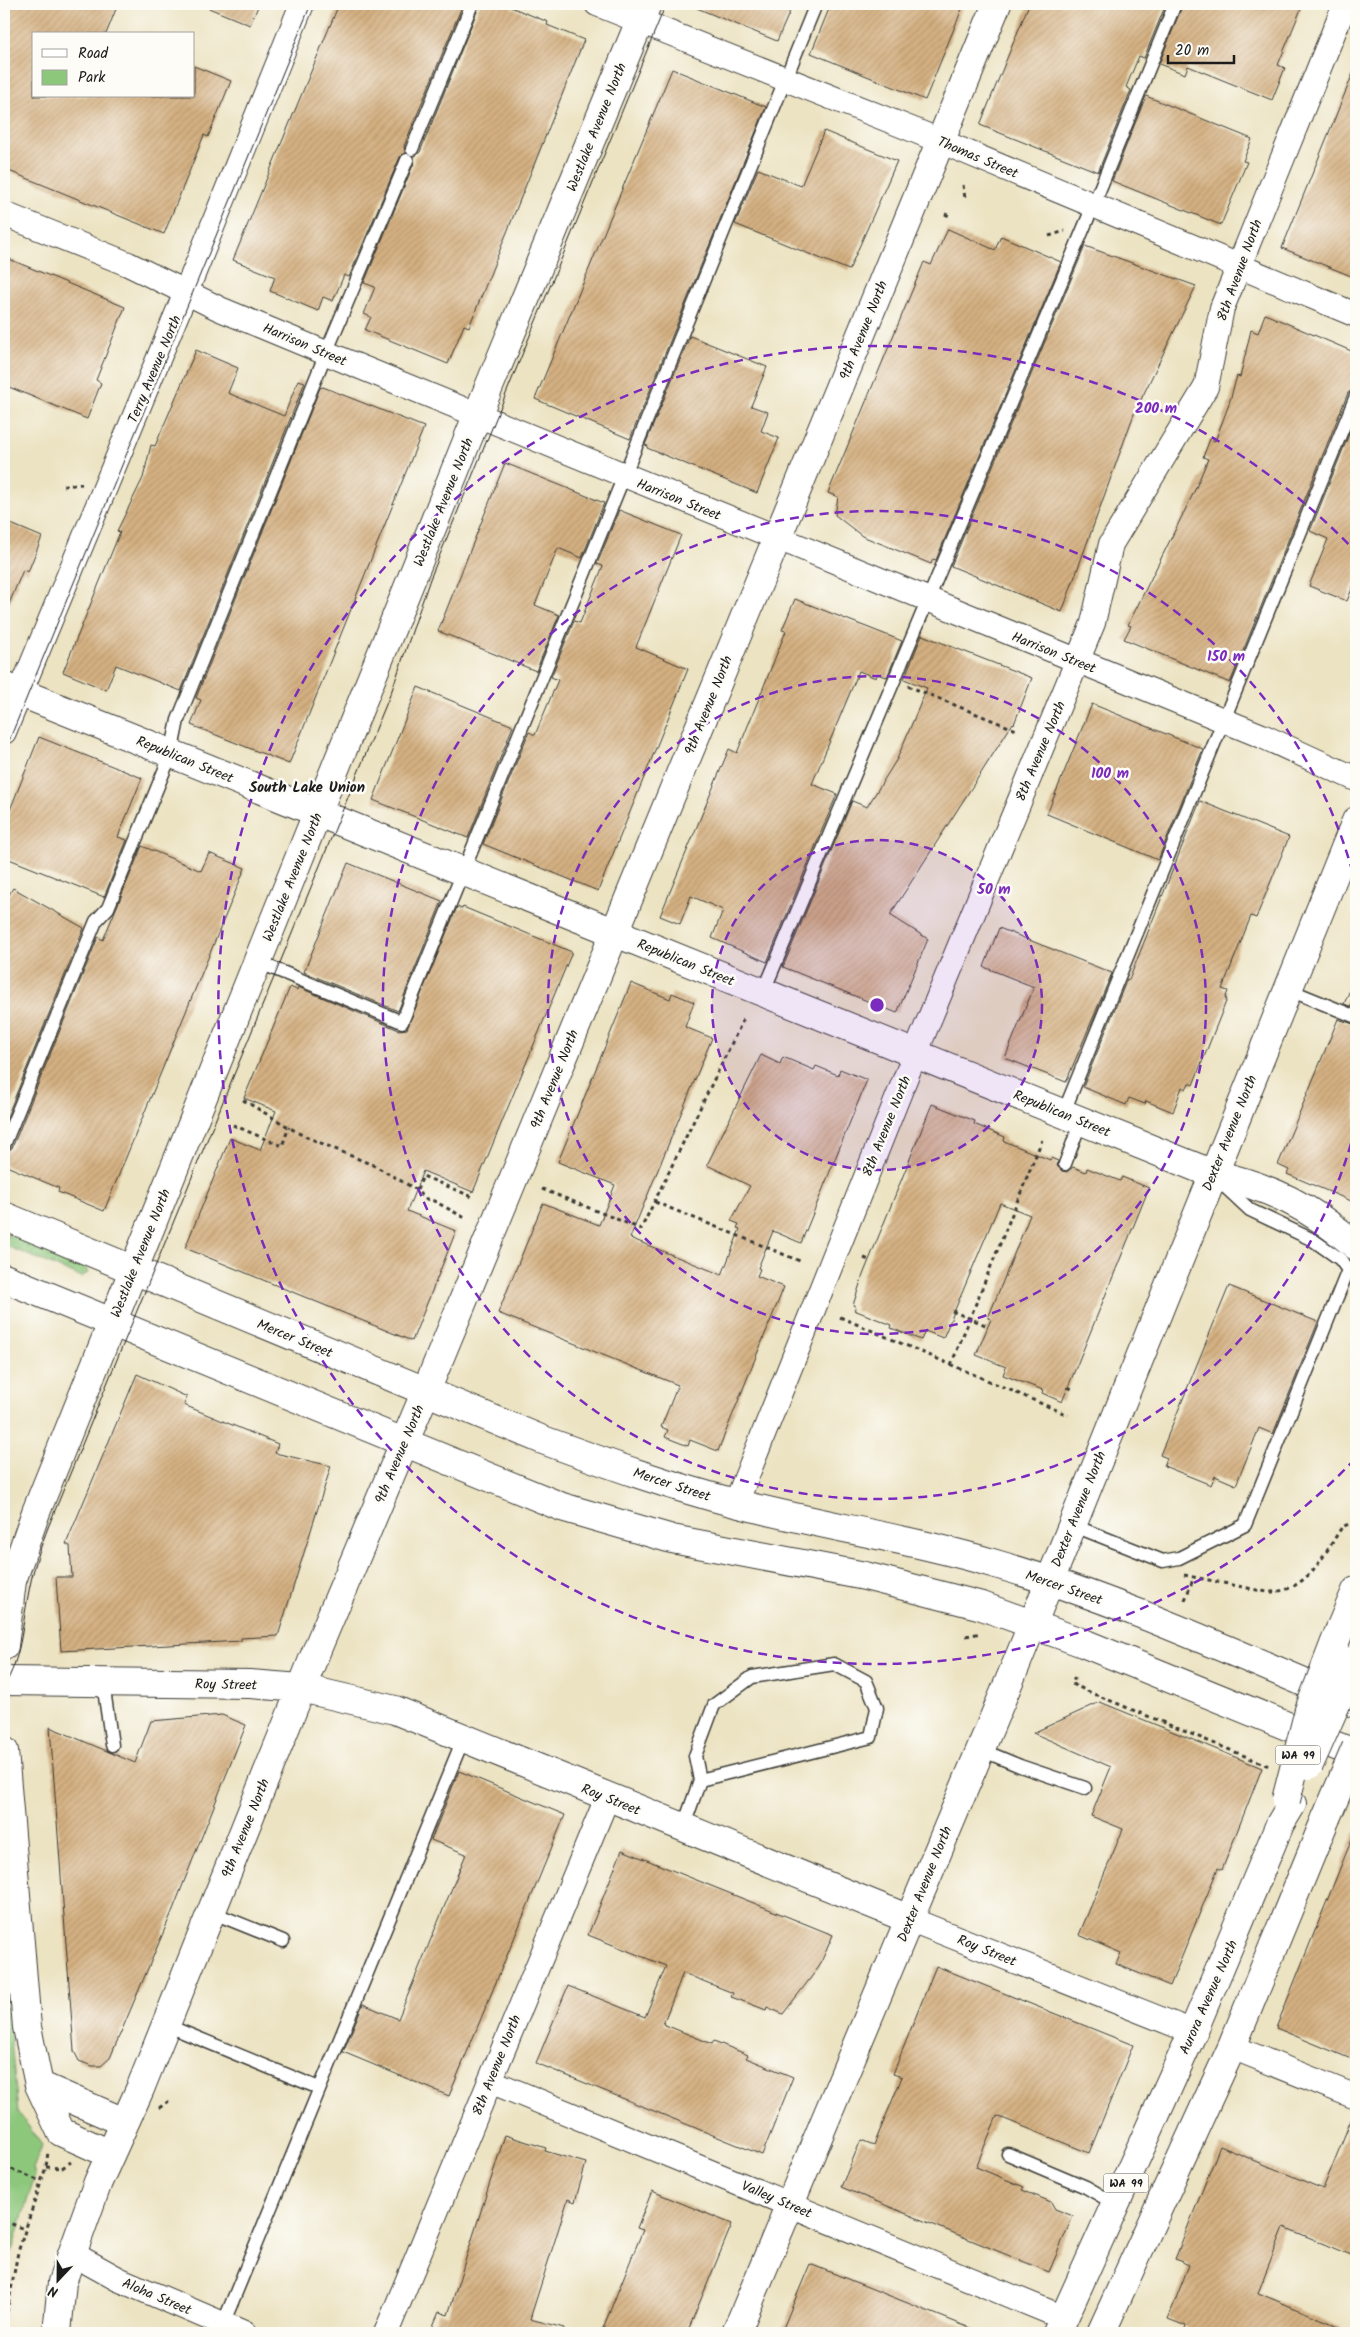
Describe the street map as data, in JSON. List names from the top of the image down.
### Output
{
  "streets": {
    "main road": [
      "Westlake Avenue North",
      "9th Avenue North",
      "Republican Street",
      "Dexter Avenue North",
      "Mercer Street",
      "Roy Street",
      "WA 99",
      "Aurora Avenue North"
    ],
    "street": [
      "Thomas Street",
      "8th Avenue North",
      "Harrison Street",
      "Terry Avenue North",
      "Valley Street",
      "Aloha Street"
    ]
  },
  "crossings": [
    ["Westlake Avenue North", "Thomas Street"],
    ["Westlake Avenue North", "Harrison Street"],
    ["Westlake Avenue North", "Republican Street"],
    ["Westlake Avenue North", "Mercer Street"],
    ["Thomas Street", "8th Avenue North"],
    ["Thomas Street", "9th Avenue North"],
    ["8th Avenue North", "Harrison Street"],
    ["8th Avenue North", "Republican Street"],
    ["8th Avenue North", "Mercer Street"],
    ["8th Avenue North", "Roy Street"],
    ["8th Avenue North", "Valley Street"],
    ["9th Avenue North", "Harrison Street"],
    ["9th Avenue North", "Republican Street"],
    ["9th Avenue North", "Mercer Street"],
    ["9th Avenue North", "Roy Street"],
    ["Harrison Street", "Terry Avenue North"],
    ["Terry Avenue North", "Republican Street"],
    ["Republican Street", "Dexter Avenue North"],
    ["Dexter Avenue North", "Mercer Street"],
    ["Dexter Avenue North", "Roy Street"],
    ["Dexter Avenue North", "Valley Street"],
    ["Roy Street", "Aurora Avenue North"],
    ["WA 99", "Aurora Avenue North"],
    ["Aurora Avenue North", "Valley Street"]
  ],
  "districts": ["South Lake Union"],
  "legend": ["Road", "Park"],
  "scale_bar": "20 m",
  "north": "bottom",
  "rings": [
    "200 m",
    "150 m",
    "100 m",
    "50 m"
  ]
}
